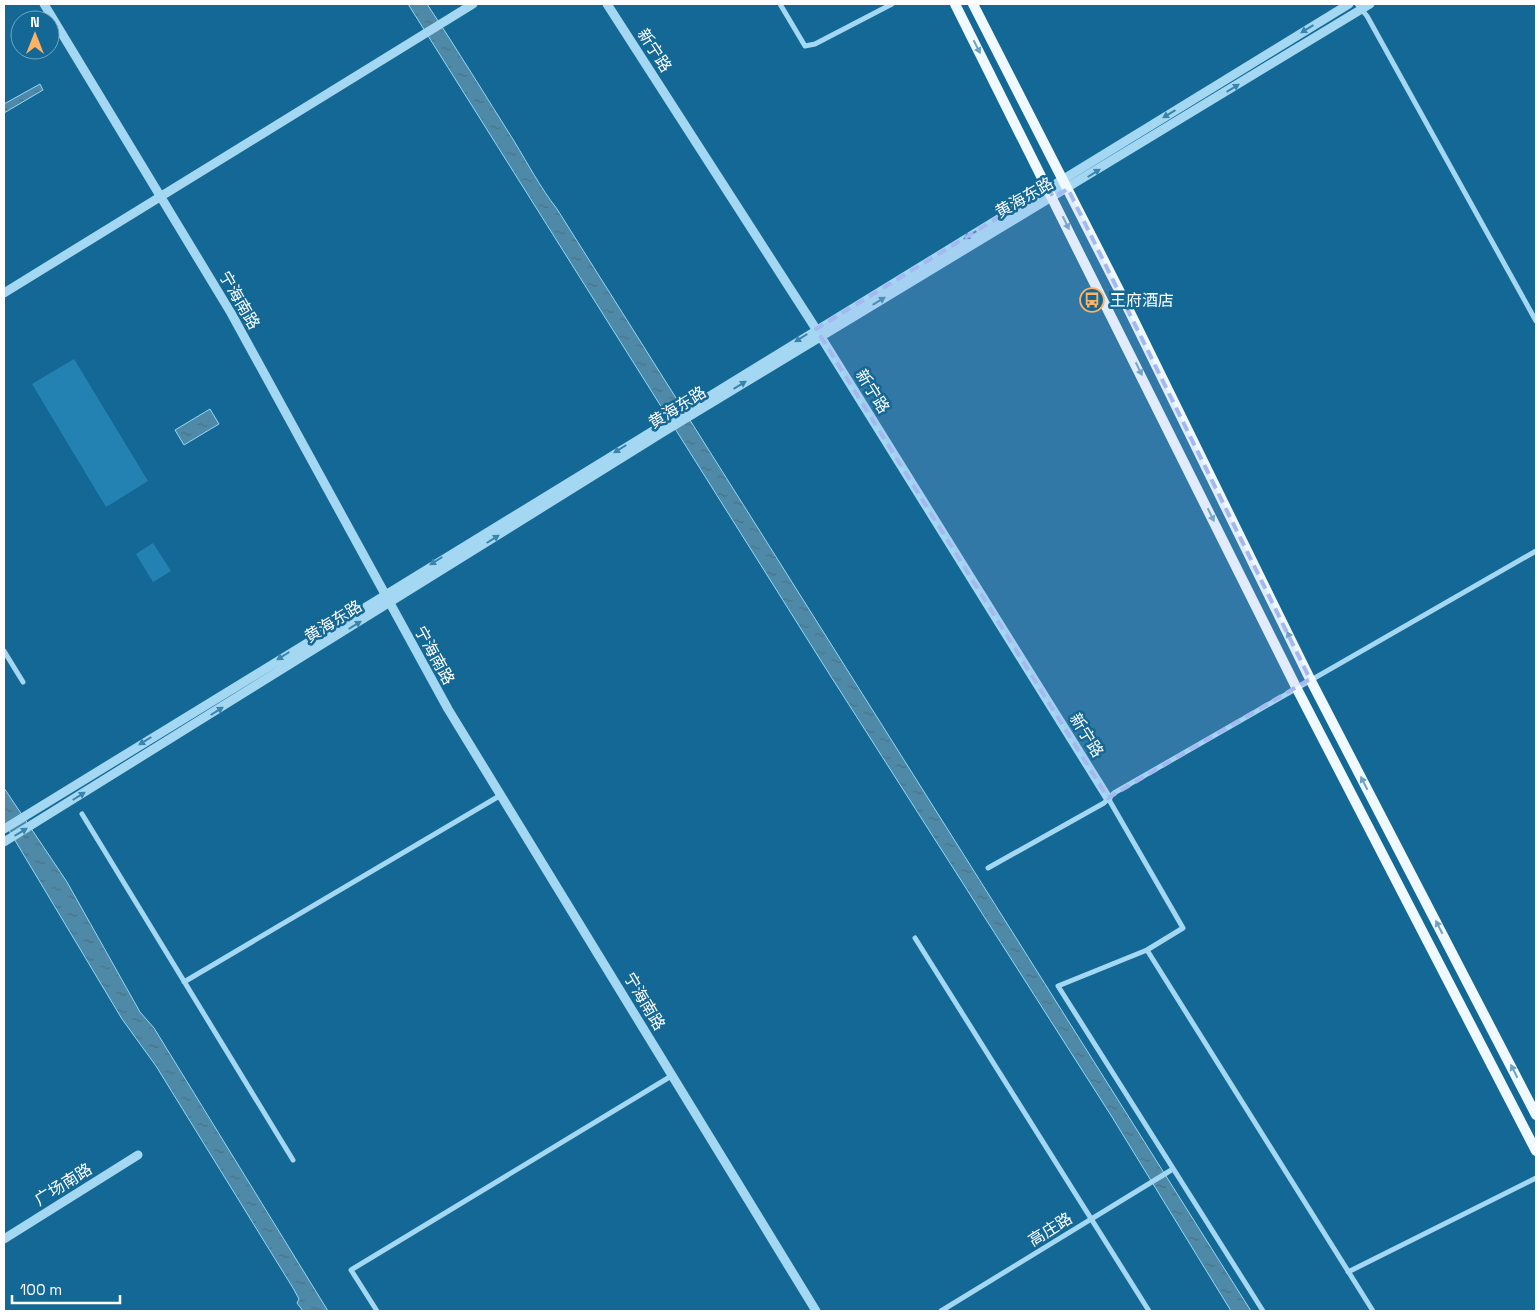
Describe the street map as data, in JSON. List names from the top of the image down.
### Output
{
  "streets": {
    "street": [
      "新宁路",
      "黄海东路",
      "宁海南路",
      "广场南路",
      "高庄路"
    ]
  },
  "crossings": [
    ["新宁路", "黄海东路"],
    ["黄海东路", "宁海南路"]
  ],
  "places": {
    "bus stop": ["王府酒店"]
  },
  "scale_bar": "100 m",
  "north": "top"
}
